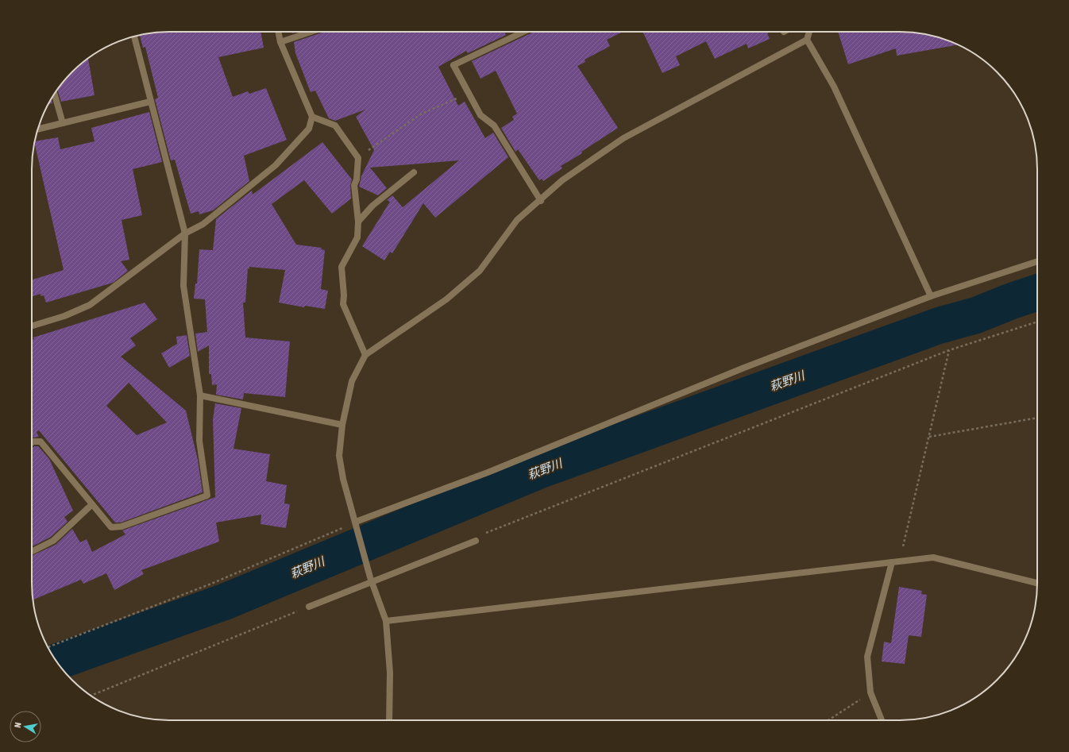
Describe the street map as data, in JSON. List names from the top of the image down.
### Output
{
  "water": ["萩野川"],
  "north": "left"
}
